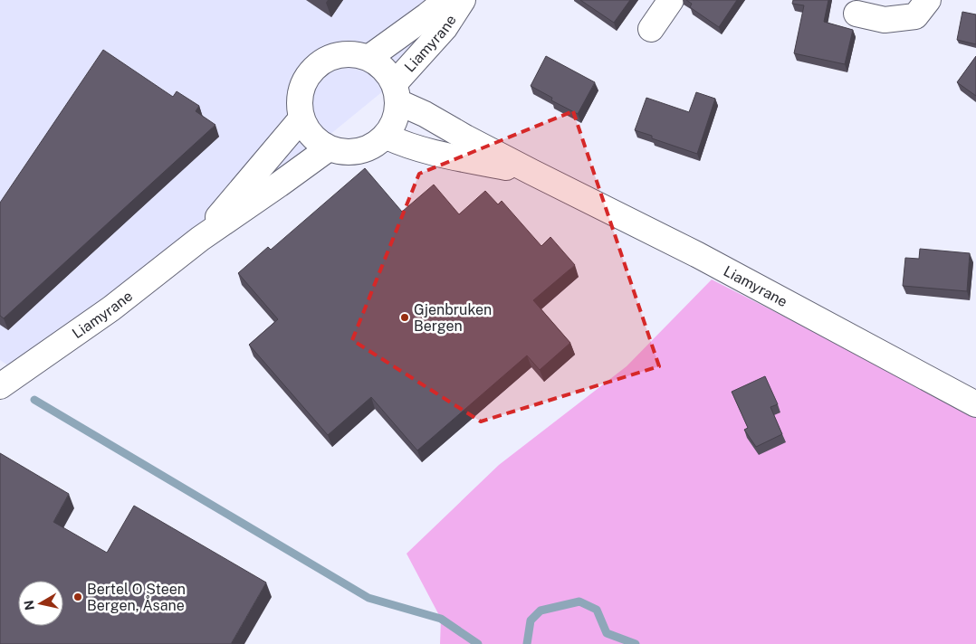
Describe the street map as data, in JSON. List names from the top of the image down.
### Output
{
  "streets": {
    "main road": ["Liamyrane"]
  },
  "places": ["Gjenbruken Bergen", "Bertel O Steen Bergen, Åsane"],
  "north": "left"
}
